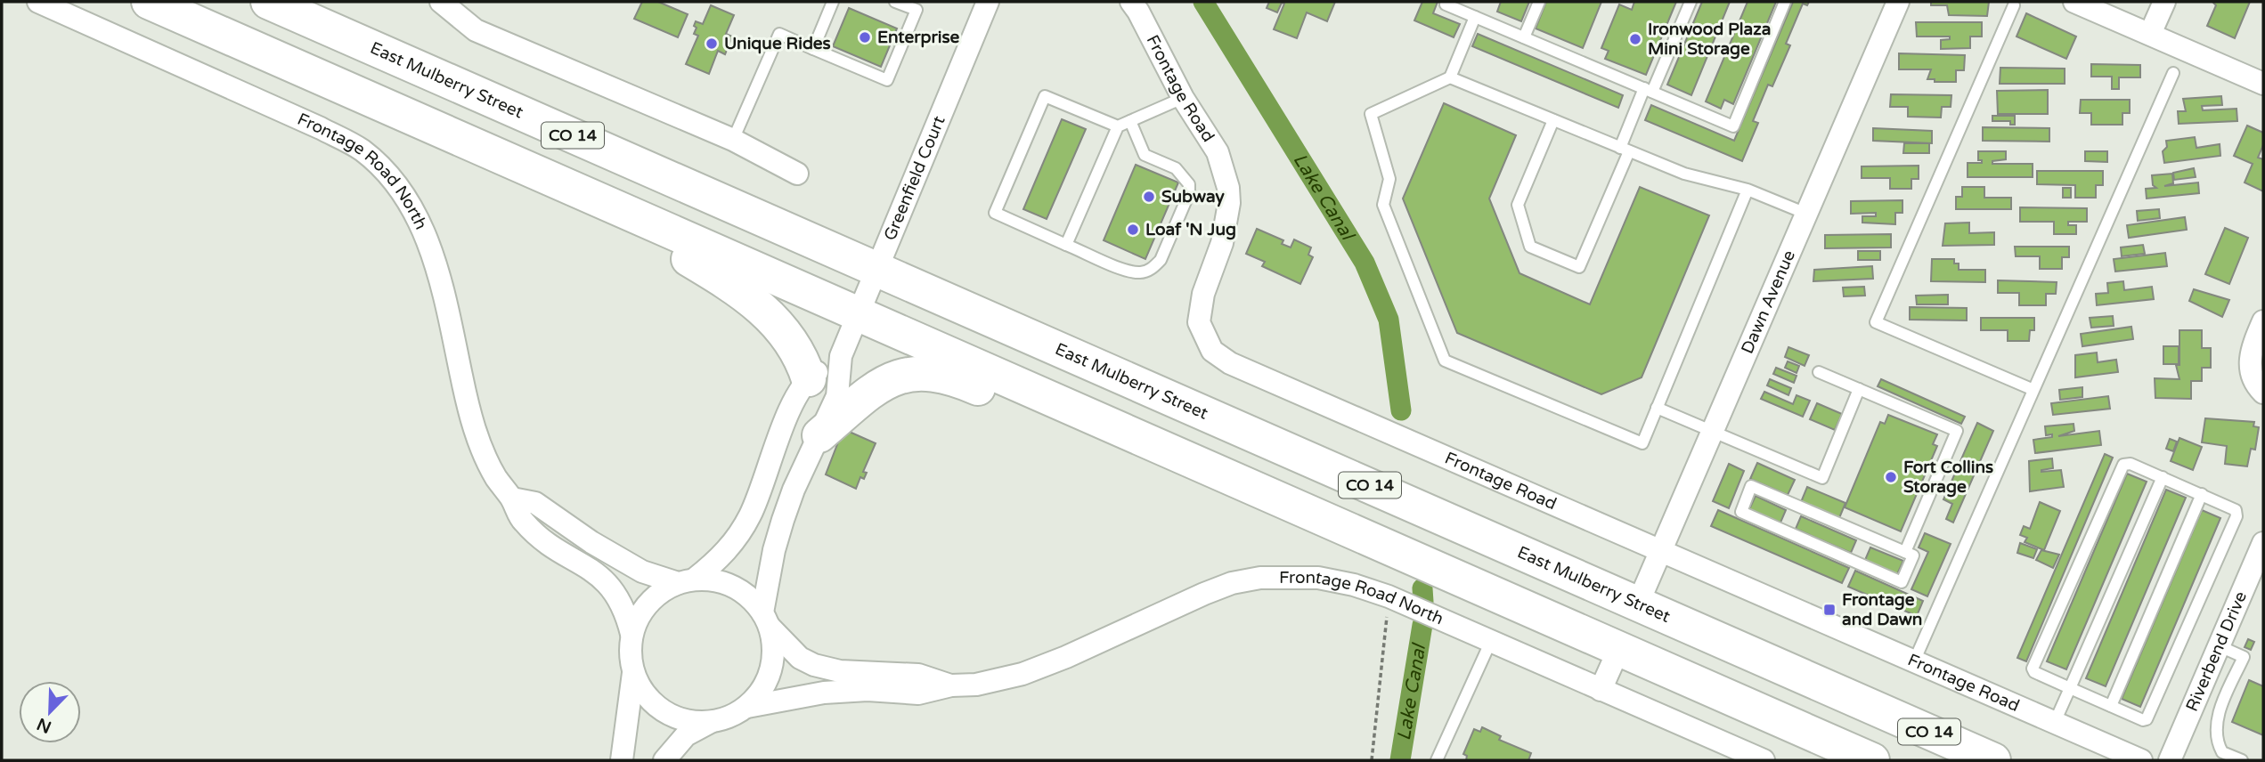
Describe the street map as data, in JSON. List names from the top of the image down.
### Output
{
  "streets": {
    "highway": ["East Mulberry Street", "CO 14"],
    "street": [
      "Frontage Road",
      "Frontage Road North",
      "Greenfield Court",
      "Dawn Avenue",
      "Riverbend Drive"
    ]
  },
  "crossings": [
    ["East Mulberry Street", "Greenfield Court"],
    ["East Mulberry Street", "Dawn Avenue"],
    ["Frontage Road", "Dawn Avenue"],
    ["CO 14", "Greenfield Court"]
  ],
  "water": ["Lake Canal"],
  "places": {
    "other": [
      "Enterprise",
      "Ironwood Plaza Mini Storage",
      "Unique Rides",
      "Subway",
      "Loaf 'N Jug",
      "Fort Collins Storage"
    ],
    "transit": ["Frontage and Dawn"]
  },
  "north": "bottom left"
}
